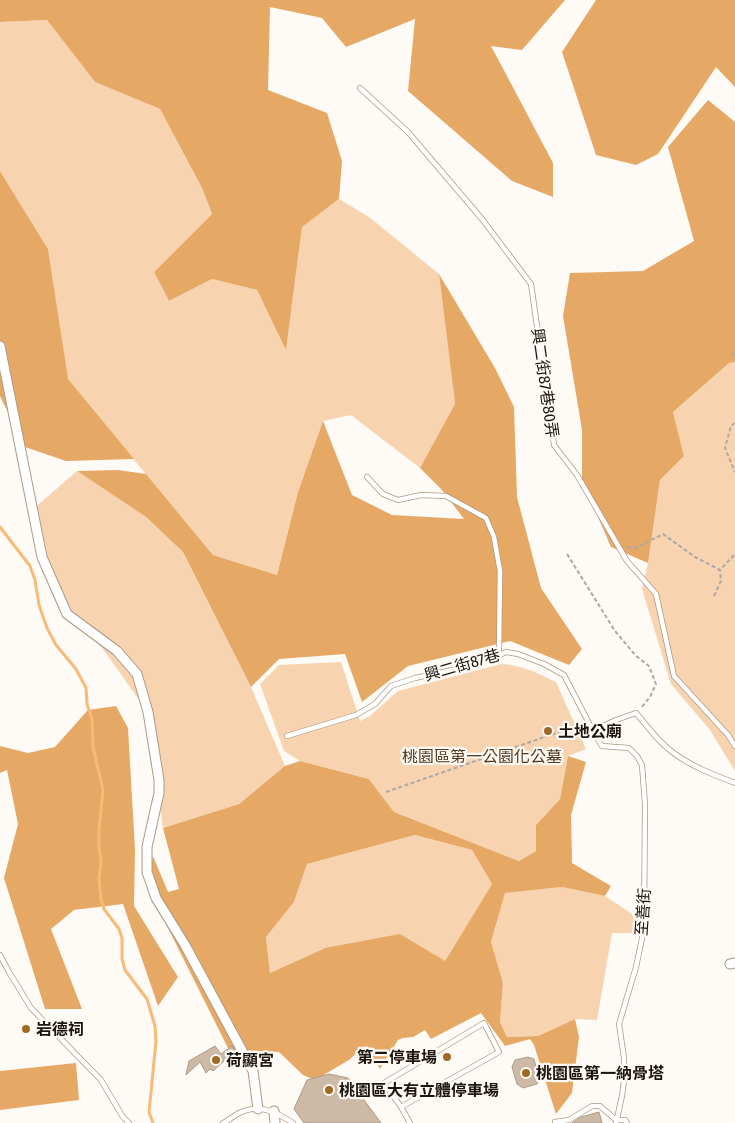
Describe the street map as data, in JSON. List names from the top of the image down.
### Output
{
  "streets": {
    "lane": ["興二街87巷80弄", "興二街87巷", "至善街"]
  },
  "crossings": [
    ["興二街87巷", "至善街"]
  ],
  "parks": ["桃園區第一公園化公墓"],
  "places": [
    "土地公廟",
    "岩德祠",
    "第二停車場",
    "荷顯宮",
    "桃園區第一納骨塔",
    "桃園區大有立體停車場"
  ]
}
